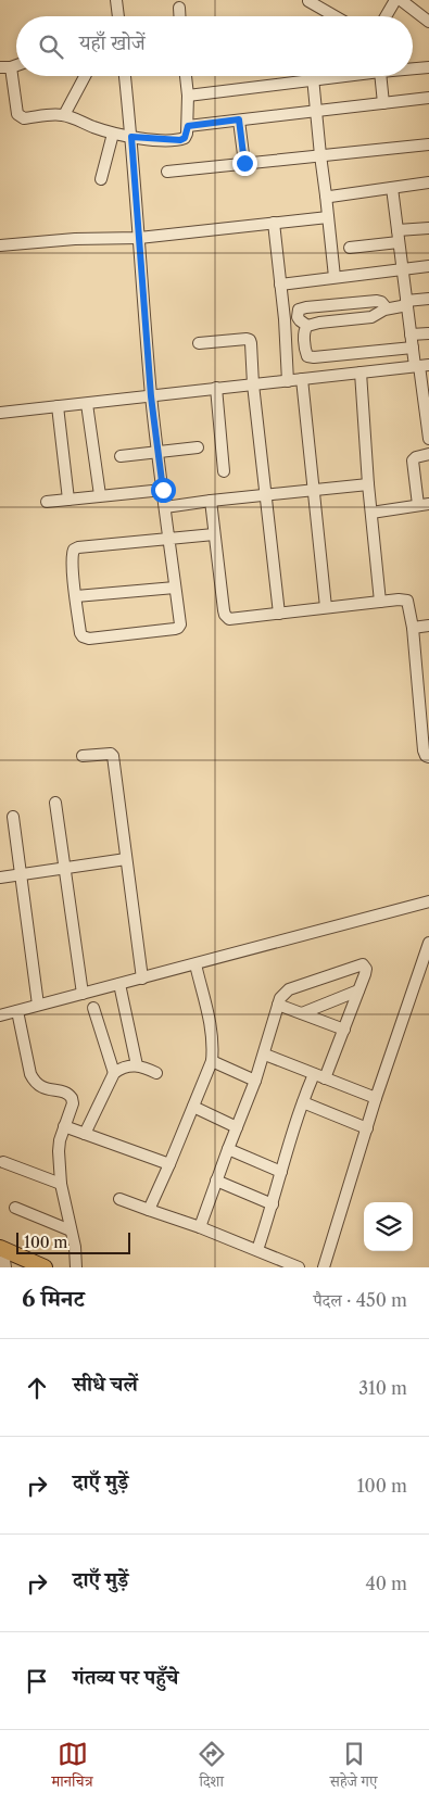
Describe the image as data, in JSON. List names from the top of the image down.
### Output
{
  "scale_bar": "100 m",
  "page": {
    "search": "यहाँ खोजें",
    "scale": "100 m",
    "heading": ["6 मिनट", "पैदल · 450 m"],
    "list": [
      ["सीधे चलें", "310 m"],
      ["दाएँ मुड़ें", "100 m"],
      ["दाएँ मुड़ें", "40 m"],
      "गंतव्य पर पहुँचे"
    ],
    "nav": ["मानचित्र", "दिशा", "सहेजे गए"]
  }
}
